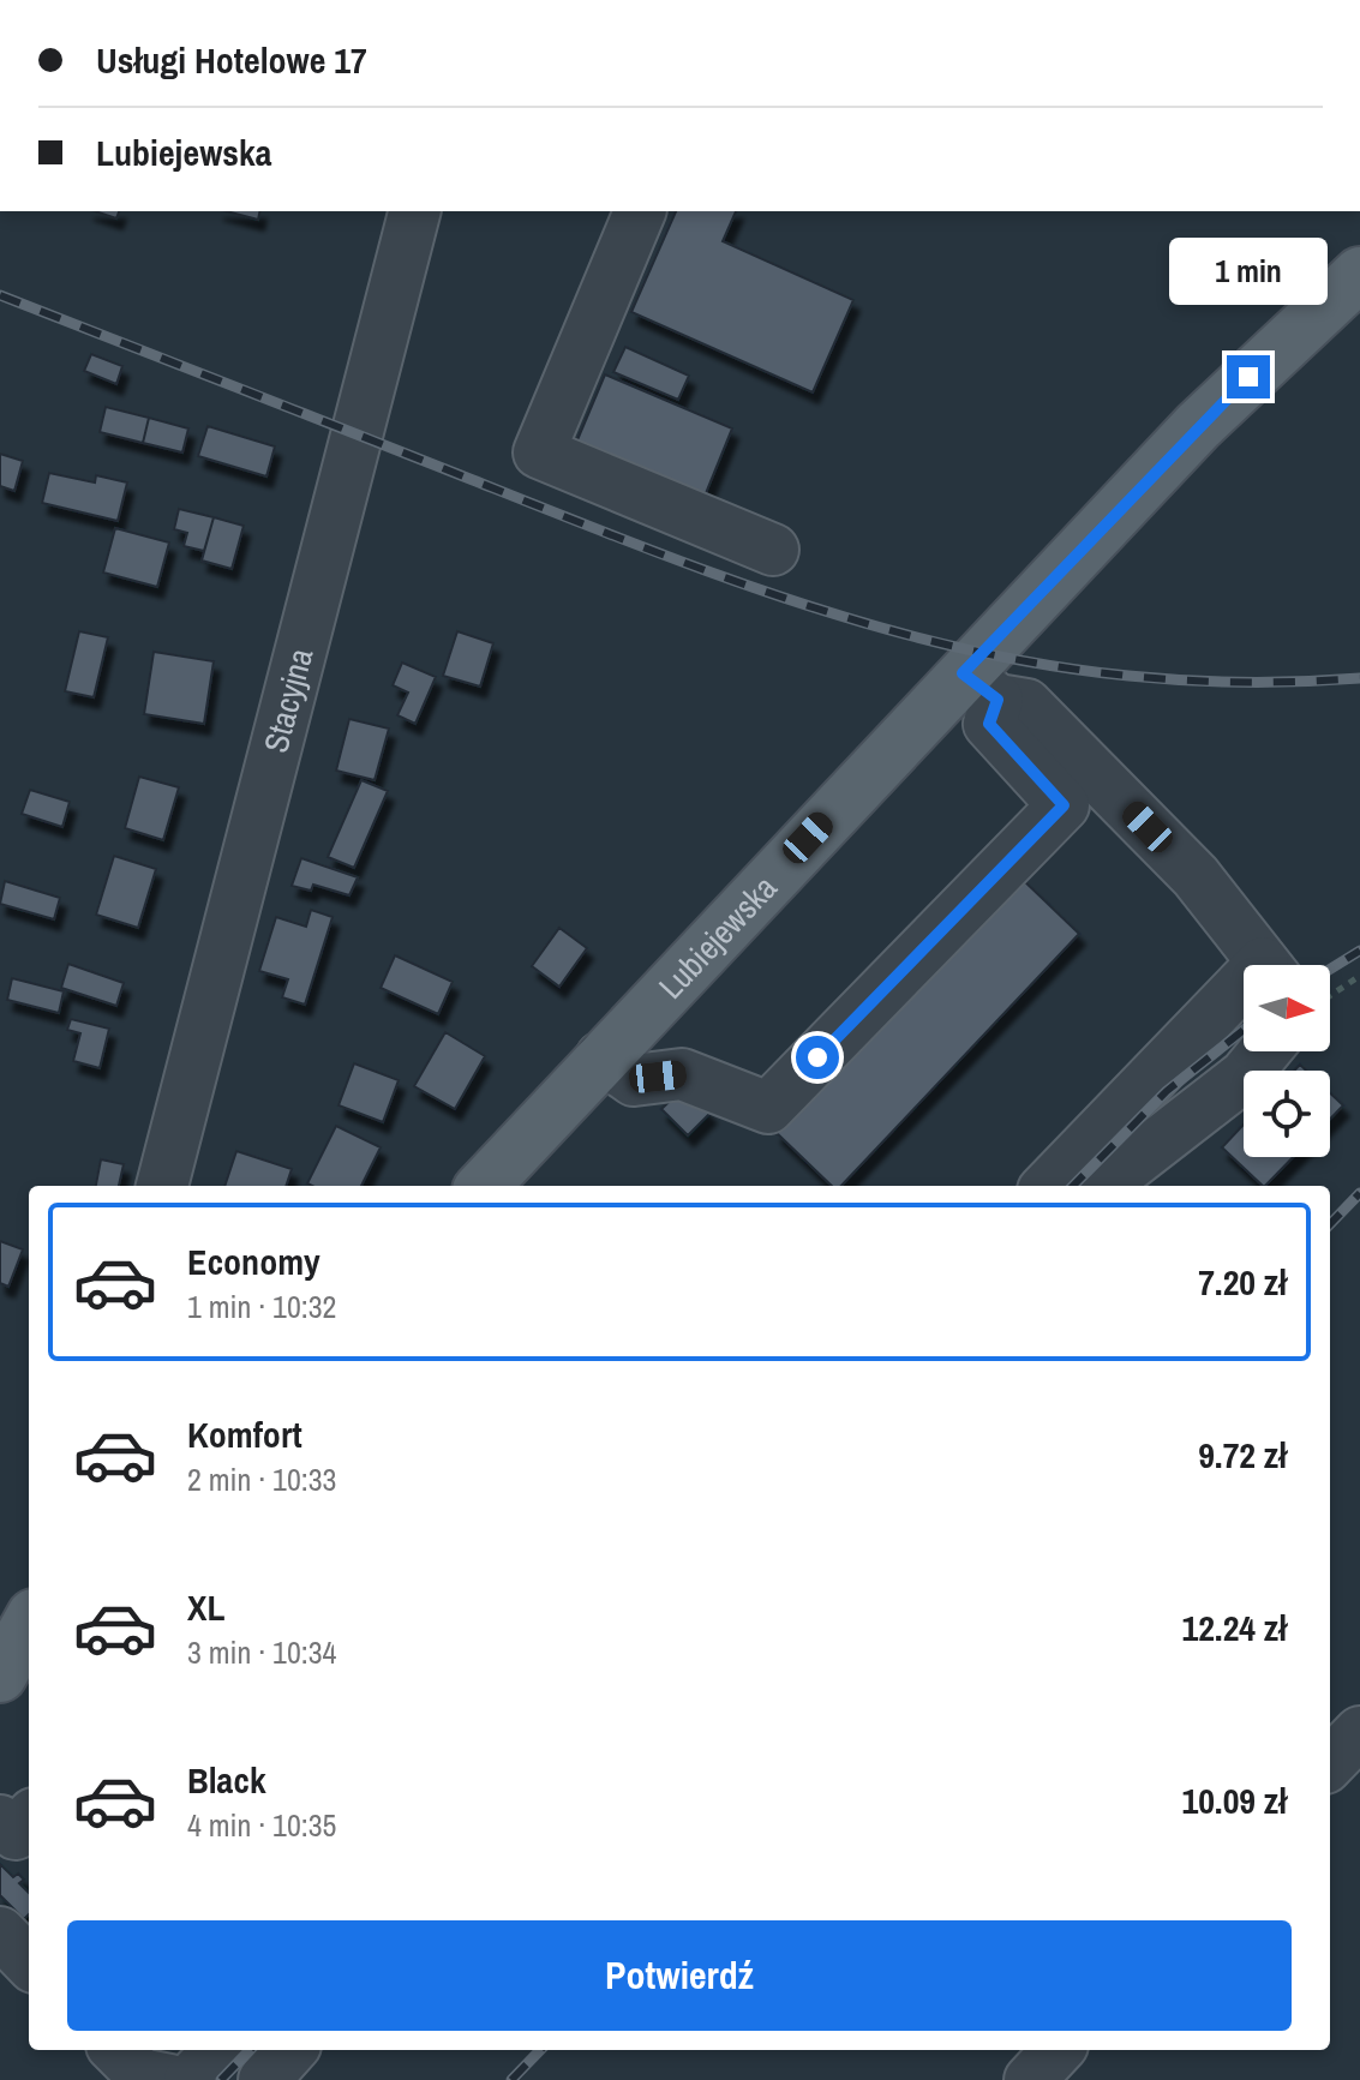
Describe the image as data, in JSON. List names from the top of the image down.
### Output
{
  "streets": {
    "main road": ["Lubiejewska"],
    "street": ["Stacyjna"]
  },
  "north": "right",
  "page": {
    "banner": ["Usługi Hotelowe 17", "Lubiejewska"],
    "bubble": "1 min",
    "list": [
      {
        "name": "Economy",
        "note": "1 min · 10:32",
        "value": "7.20 zł"
      },
      {
        "name": "Komfort",
        "note": "2 min · 10:33",
        "value": "9.72 zł"
      },
      {
        "name": "XL",
        "note": "3 min · 10:34",
        "value": "12.24 zł"
      },
      {
        "name": "Black",
        "note": "4 min · 10:35",
        "value": "10.09 zł"
      }
    ],
    "buttons": "Potwierdź"
  }
}
